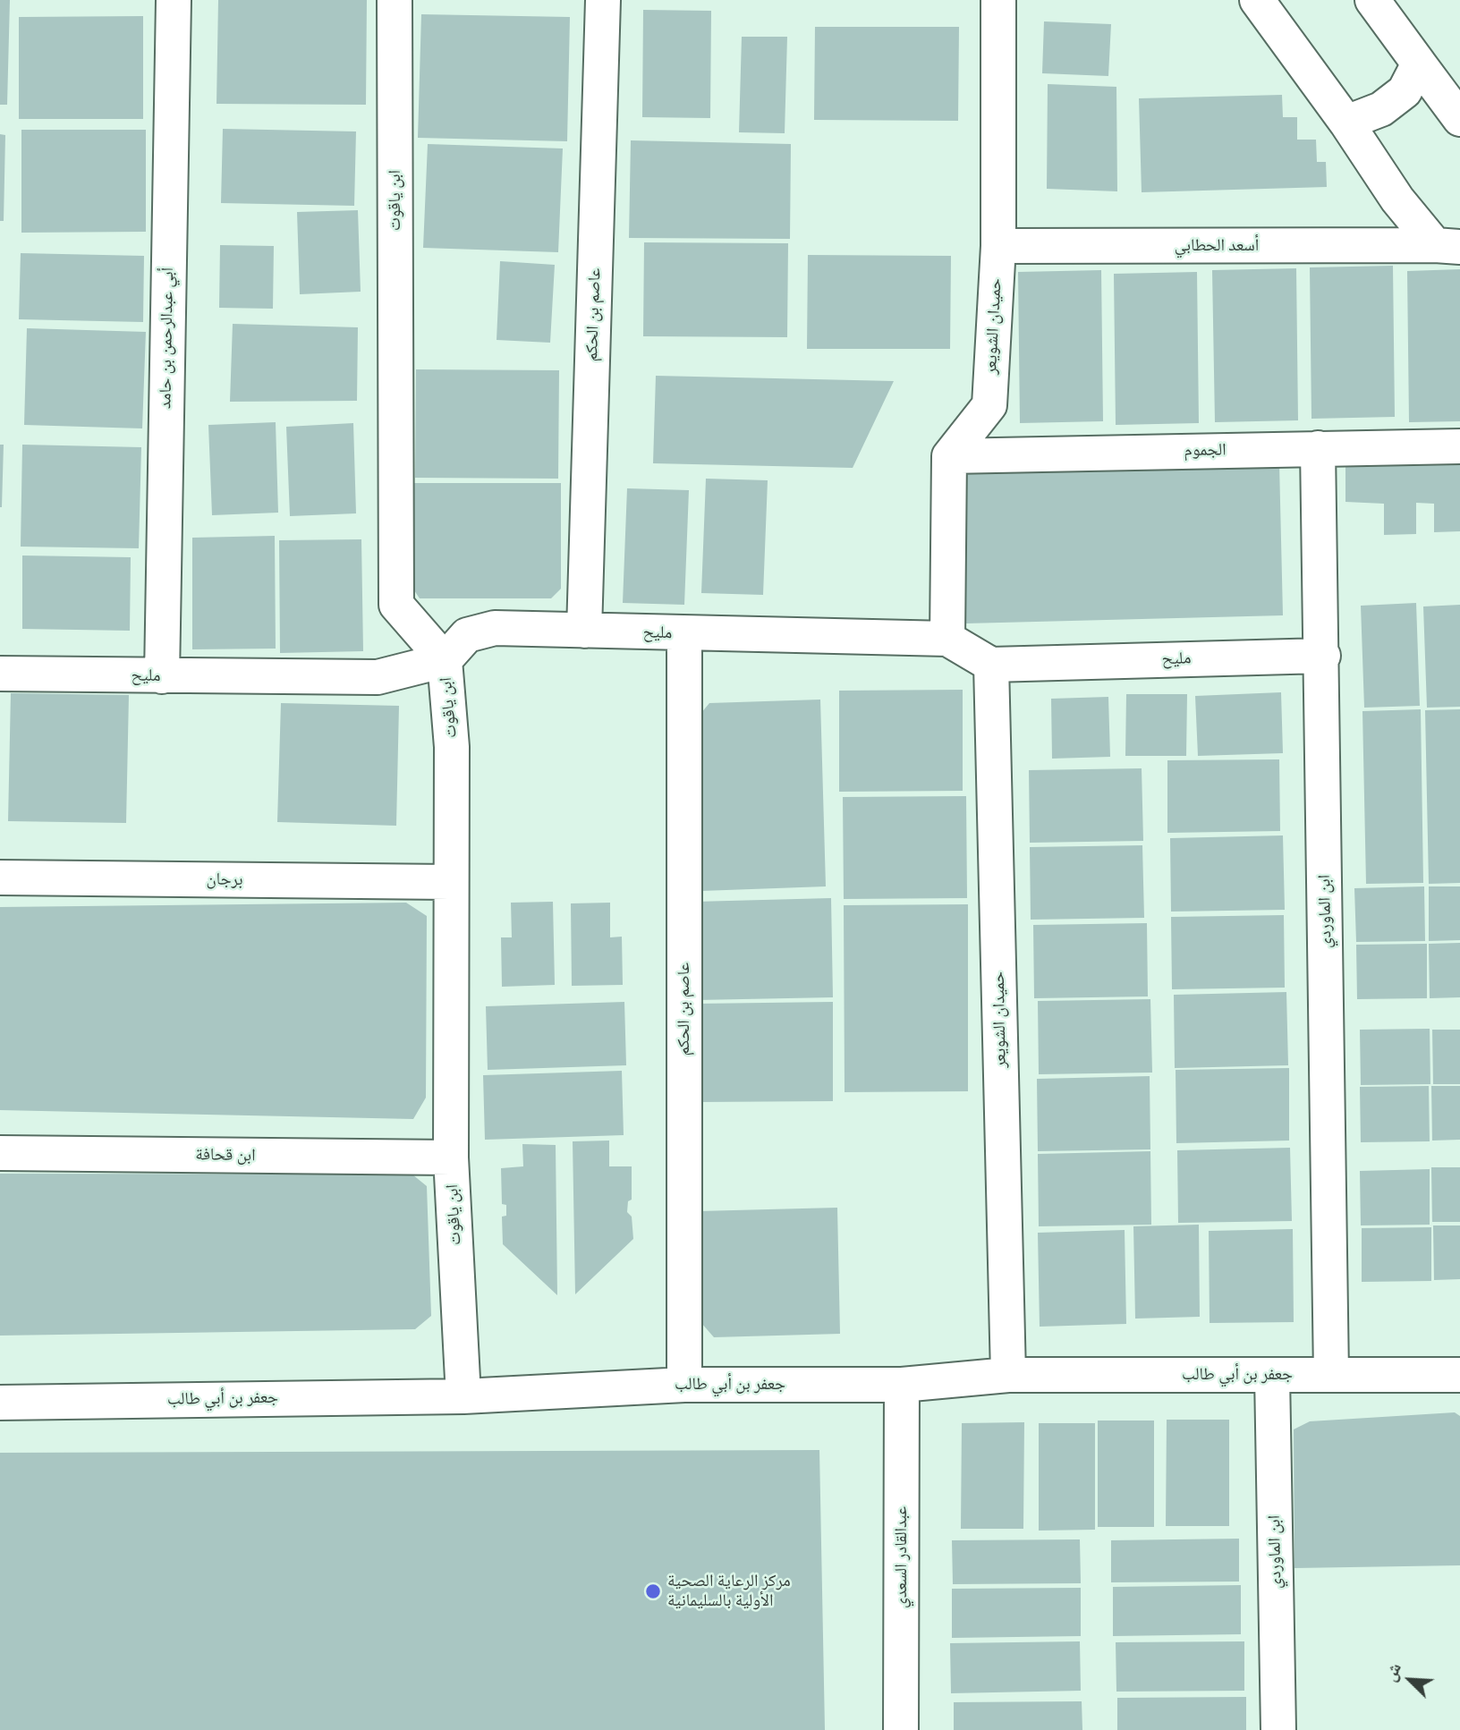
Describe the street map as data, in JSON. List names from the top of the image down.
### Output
{
  "streets": {
    "street": [
      "ابن ياقوت",
      "أسعد الحطابي",
      "عاصم بن الحكم",
      "حميدان الشويعر",
      "أبي عبدالرحمن بن حامد",
      "الجموم",
      "مليح",
      "برجان",
      "ابن الماوردي",
      "ابن قحافة",
      "جعفر بن أبي طالب",
      "عبدالقادر السعدي"
    ]
  },
  "crossings": [
    ["ابن ياقوت", "مليح"],
    ["ابن ياقوت", "برجان"],
    ["ابن ياقوت", "ابن قحافة"],
    ["ابن ياقوت", "جعفر بن أبي طالب"],
    ["أسعد الحطابي", "حميدان الشويعر"],
    ["عاصم بن الحكم", "مليح"],
    ["عاصم بن الحكم", "جعفر بن أبي طالب"],
    ["حميدان الشويعر", "الجموم"],
    ["حميدان الشويعر", "مليح"],
    ["حميدان الشويعر", "جعفر بن أبي طالب"],
    ["أبي عبدالرحمن بن حامد", "مليح"],
    ["الجموم", "ابن الماوردي"],
    ["مليح", "ابن الماوردي"],
    ["ابن الماوردي", "جعفر بن أبي طالب"],
    ["جعفر بن أبي طالب", "عبدالقادر السعدي"]
  ],
  "places": ["مركز الرعاية الصحية الأولية بالسليمانية"],
  "north": "top left"
}
